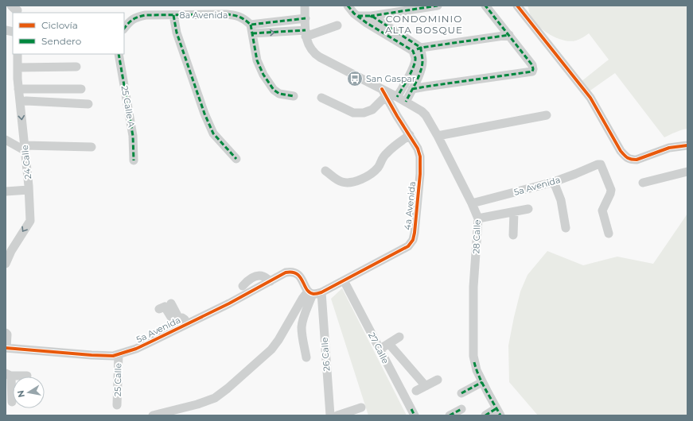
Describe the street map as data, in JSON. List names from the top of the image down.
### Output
{
  "streets": {
    "street": [
      "8a Avenida",
      "25 Calle A",
      "24 Calle",
      "5a Avenida",
      "4a Avenida",
      "28 Calle",
      "27 Calle",
      "26 Calle",
      "25 Calle"
    ]
  },
  "crossings": [
    ["5a Avenida", "4a Avenida"],
    ["5a Avenida", "28 Calle"],
    ["5a Avenida", "26 Calle"],
    ["5a Avenida", "25 Calle"],
    ["4a Avenida", "28 Calle"],
    ["4a Avenida", "27 Calle"],
    ["4a Avenida", "26 Calle"]
  ],
  "one_way": ["24 Calle"],
  "districts": ["CONDOMINIO ALTA BOSQUE"],
  "places": {
    "bus stop": ["San Gaspar"]
  },
  "legend": ["Ciclovía", "Sendero"],
  "north": "left"
}
